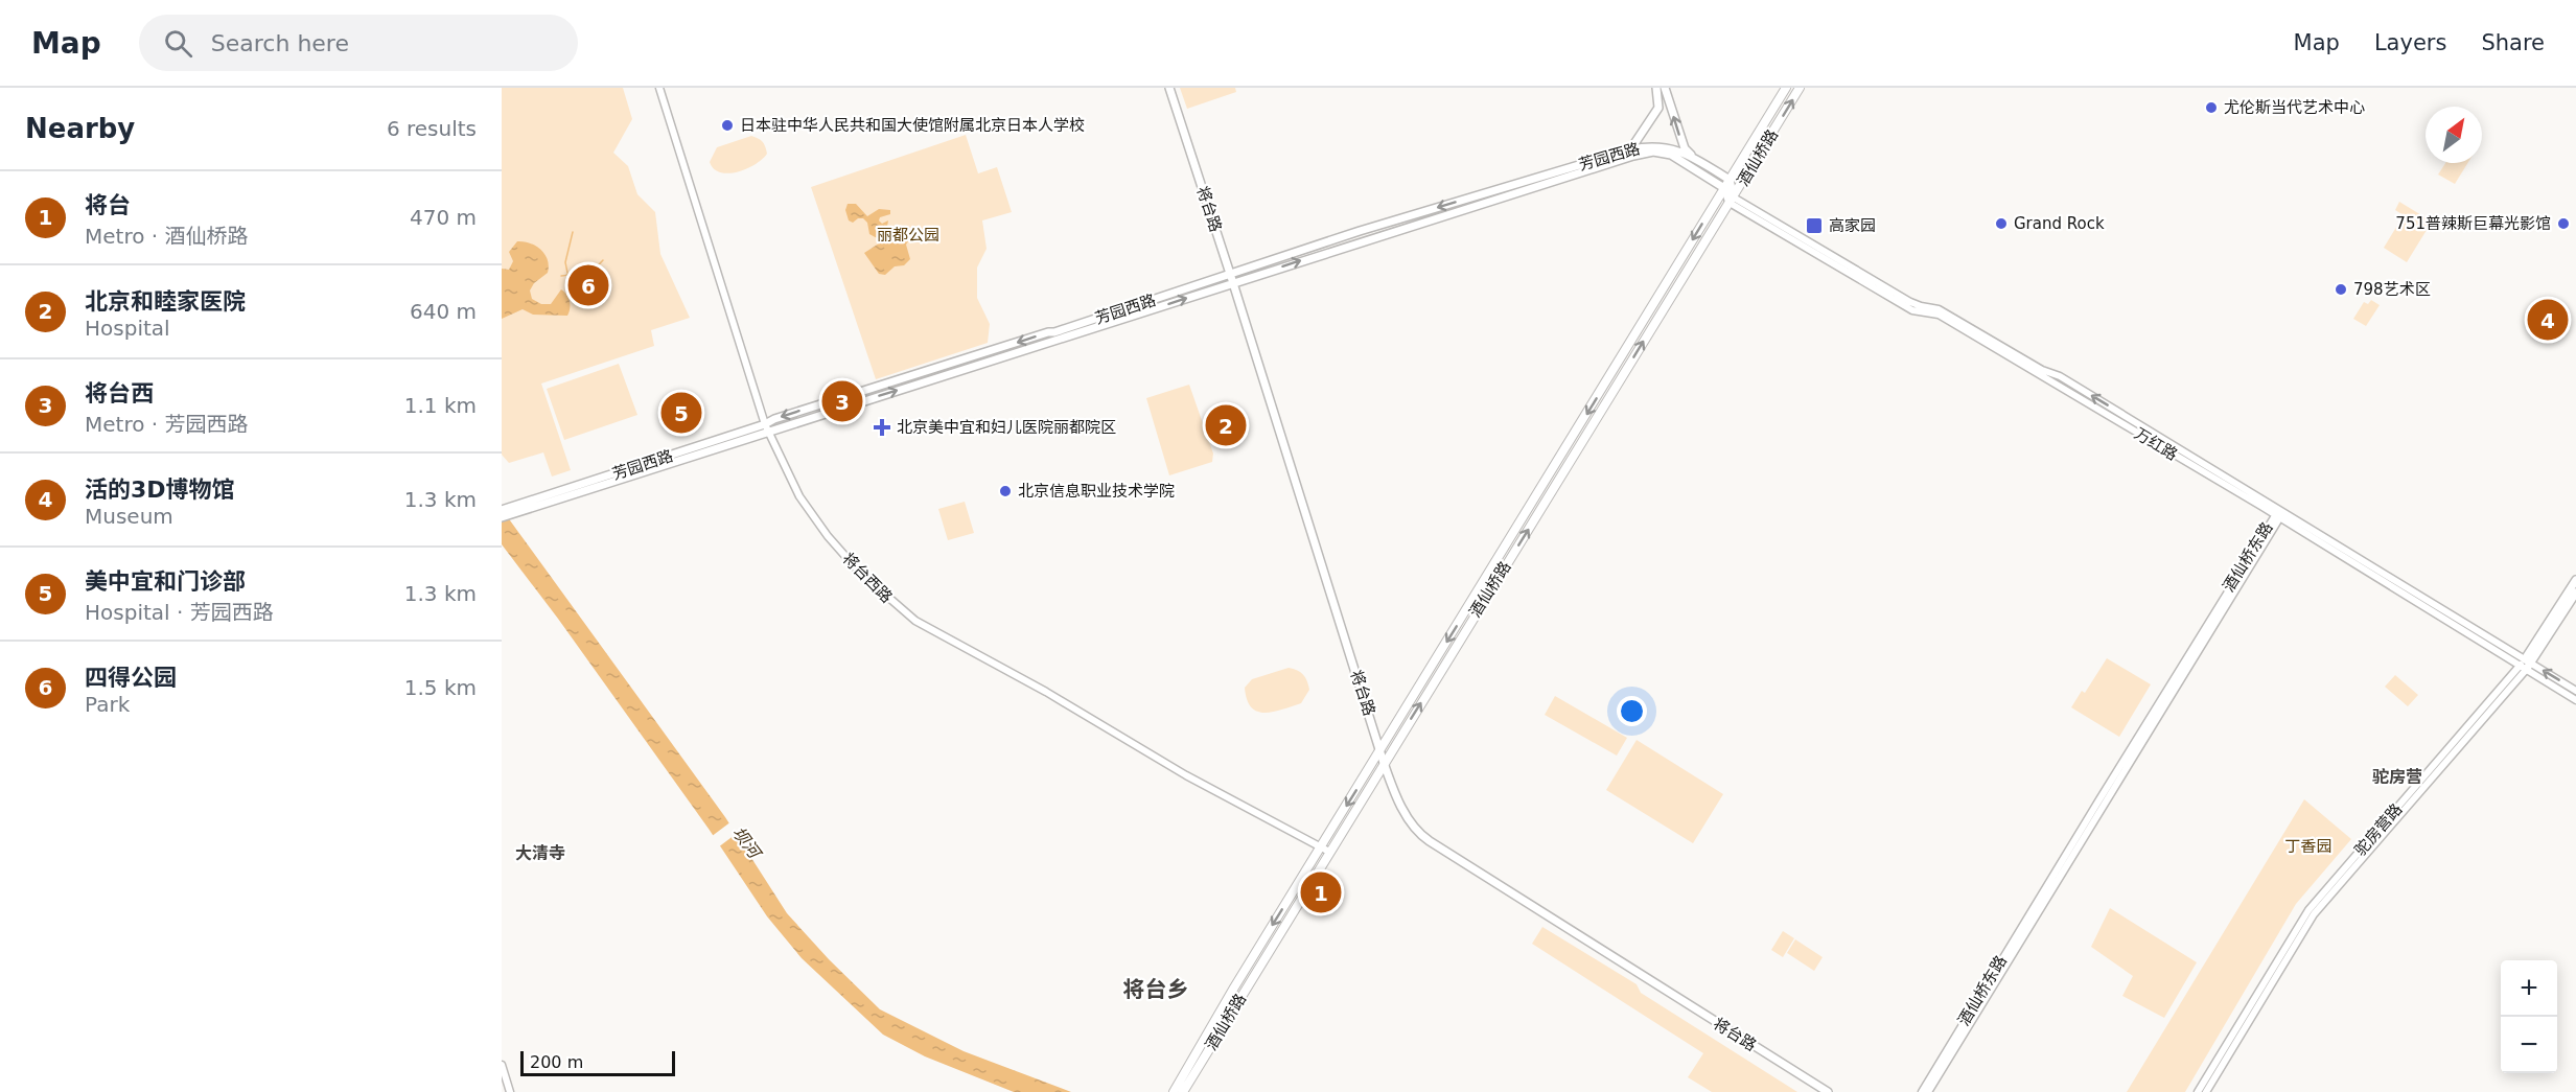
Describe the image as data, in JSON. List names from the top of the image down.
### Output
{
  "streets": {
    "main road": [
      "芳园西路",
      "酒仙桥路",
      "将台路",
      "驼房营路"
    ],
    "street": ["万红路", "酒仙桥东路", "将台西路"]
  },
  "crossings": [
    ["芳园西路", "酒仙桥路"],
    ["芳园西路", "将台路"],
    ["芳园西路", "将台西路"],
    ["酒仙桥路", "将台路"],
    ["酒仙桥路", "万红路"],
    ["酒仙桥路", "将台西路"],
    ["万红路", "酒仙桥东路"],
    ["万红路", "驼房营路"]
  ],
  "districts": ["驼房营", "大清寺", "将台乡"],
  "water": ["坝河"],
  "parks": ["丽都公园", "丁香园"],
  "places": {
    "other": [
      "尤伦斯当代艺术中心",
      "日本驻中华人民共和国大使馆附属北京日本人学校",
      "Grand Rock",
      "751普辣斯巨幕光影馆",
      "798艺术区",
      "北京信息职业技术学院"
    ],
    "transit": ["高家园"],
    "health": ["北京美中宜和妇儿医院丽都院区"]
  },
  "scale_bar": "200 m",
  "north": "top right",
  "page": {
    "header": "Map",
    "search": "Search here",
    "nav": ["Map", "Layers", "Share"],
    "heading": ["Nearby", "6 results"],
    "list": [
      {
        "mark": "1",
        "name": "将台",
        "note": "Metro · 酒仙桥路",
        "value": "470 m"
      },
      {
        "mark": "2",
        "name": "北京和睦家医院",
        "note": "Hospital",
        "value": "640 m"
      },
      {
        "mark": "3",
        "name": "将台西",
        "note": "Metro · 芳园西路",
        "value": "1.1 km"
      },
      {
        "mark": "4",
        "name": "活的3D博物馆",
        "note": "Museum",
        "value": "1.3 km"
      },
      {
        "mark": "5",
        "name": "美中宜和门诊部",
        "note": "Hospital · 芳园西路",
        "value": "1.3 km"
      },
      {
        "mark": "6",
        "name": "四得公园",
        "note": "Park",
        "value": "1.5 km"
      }
    ],
    "pins": [
      "6",
      "4",
      "3",
      "5",
      "2",
      "1"
    ],
    "map_buttons": ["+", "−"],
    "scale": "200 m"
  }
}
